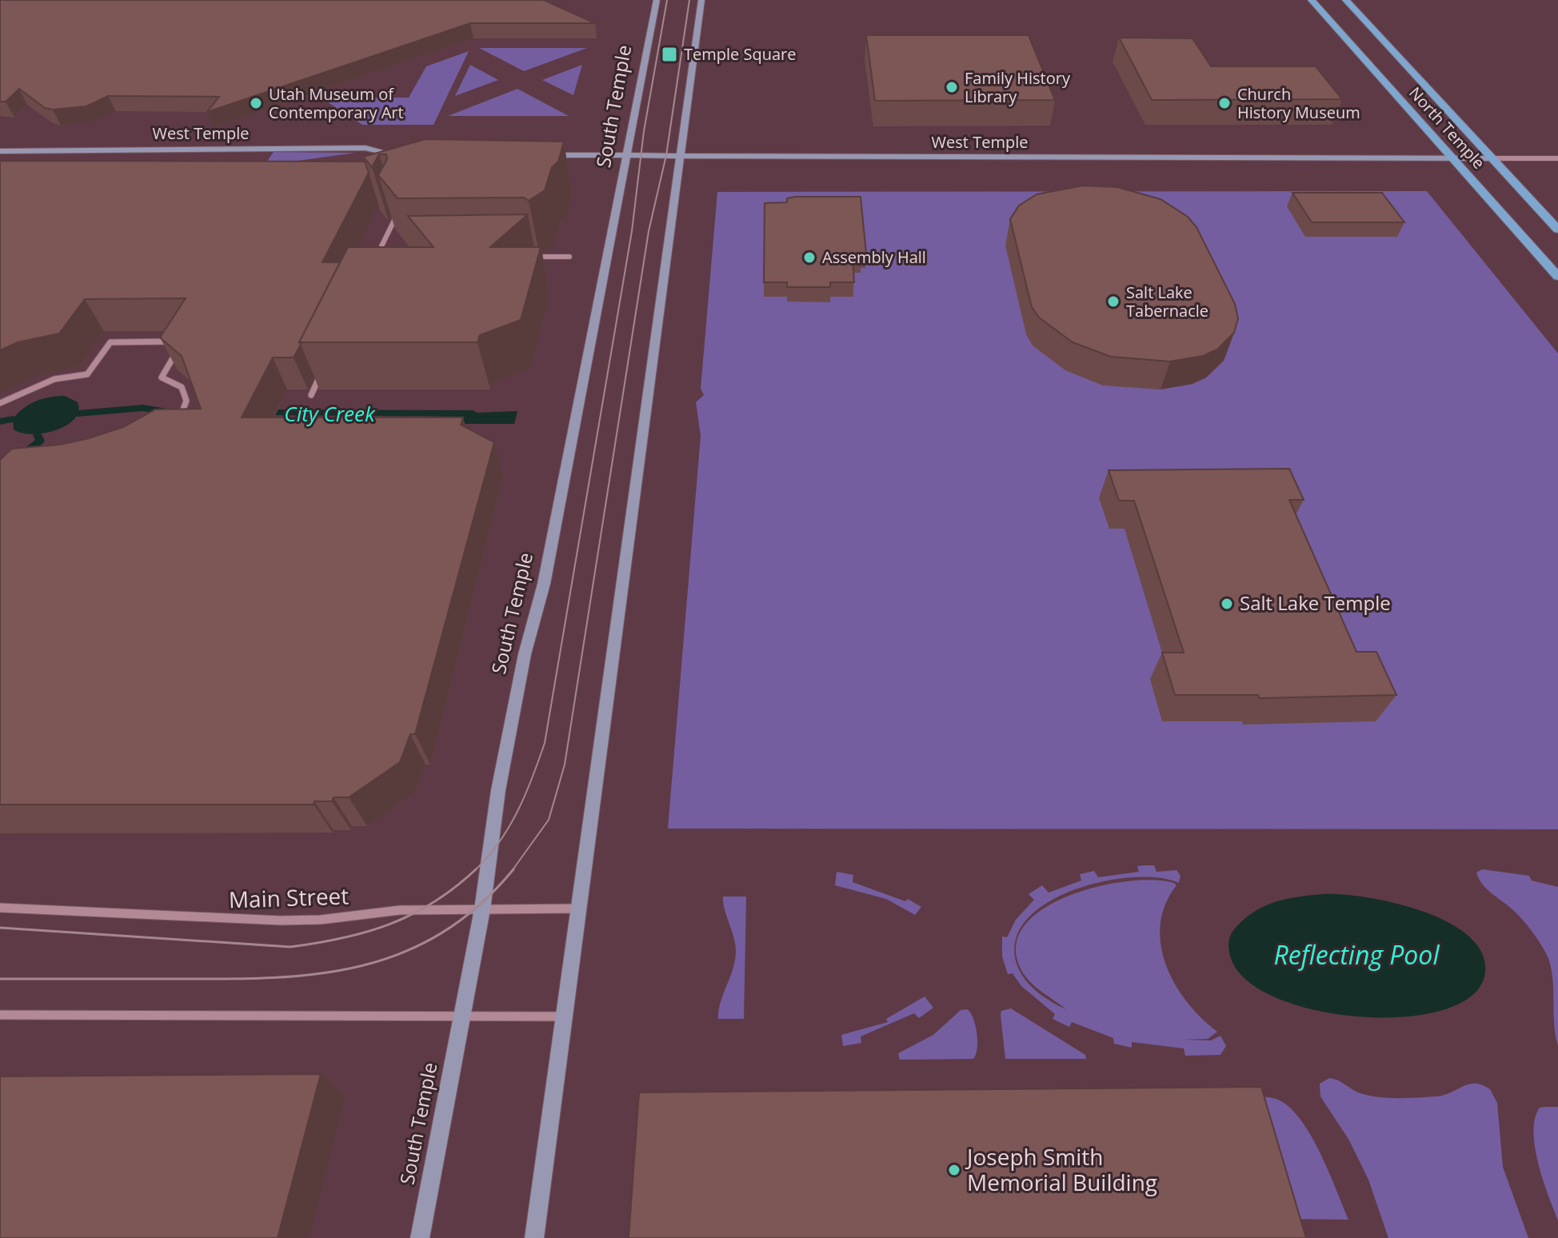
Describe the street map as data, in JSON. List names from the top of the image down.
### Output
{
  "streets": {
    "main road": ["North Temple"],
    "street": ["South Temple", "West Temple", "Main Street"]
  },
  "crossings": [
    ["South Temple", "West Temple"],
    ["South Temple", "Main Street"],
    ["North Temple", "West Temple"]
  ],
  "water": ["City Creek", "Reflecting Pool"],
  "places": {
    "transit": ["Temple Square"],
    "other": [
      "Family History Library",
      "Utah Museum of Contemporary Art",
      "Church History Museum",
      "Assembly Hall",
      "Salt Lake Tabernacle",
      "Salt Lake Temple",
      "Joseph Smith Memorial Building"
    ]
  }
}
